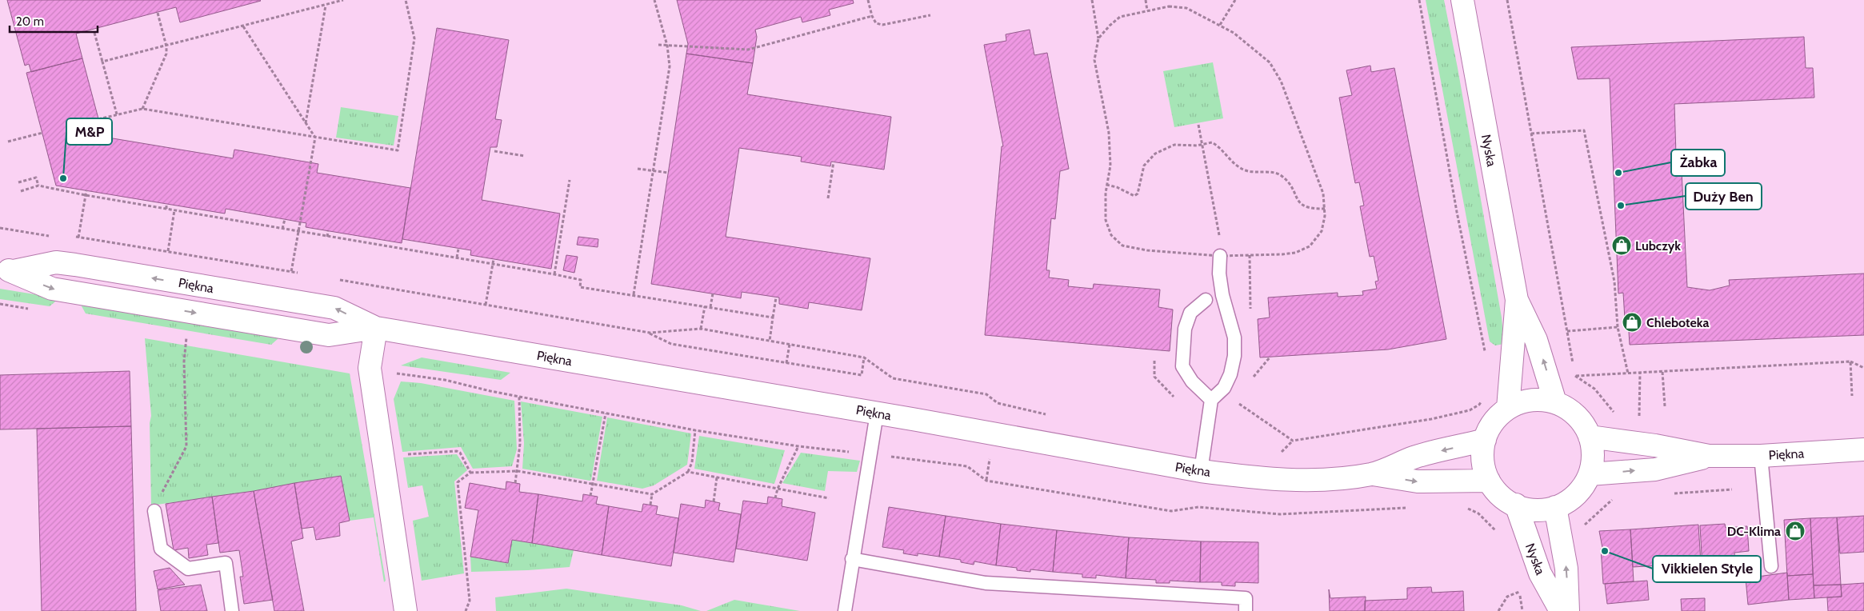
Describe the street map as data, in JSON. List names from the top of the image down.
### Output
{
  "streets": {
    "street": ["Nyska", "Piękna"]
  },
  "crossings": [
    ["Nyska", "Piękna"]
  ],
  "places": {
    "other": [
      "Żabka",
      "M&P",
      "Duży Ben",
      "Vikkielen Style"
    ],
    "shop": ["Lubczyk", "Chleboteka", "DC-Klima"]
  },
  "scale_bar": "20 m"
}
